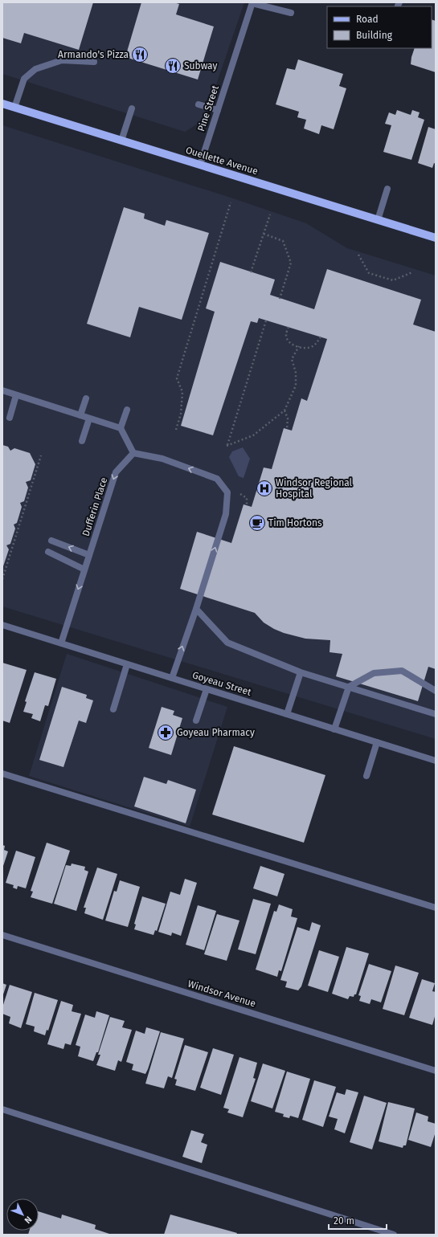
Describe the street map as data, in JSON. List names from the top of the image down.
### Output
{
  "streets": {
    "main road": ["Ouellette Avenue"],
    "street": [
      "Pine Street",
      "Dufferin Place",
      "Goyeau Street",
      "Windsor Avenue"
    ]
  },
  "crossings": [
    ["Pine Street", "Ouellette Avenue"],
    ["Dufferin Place", "Goyeau Street"]
  ],
  "one_way": ["Dufferin Place"],
  "places": {
    "restaurant": ["Armando's Pizza", "Subway"],
    "hospital": ["Windsor Regional Hospital"],
    "cafe": ["Tim Hortons"],
    "pharmacy": ["Goyeau Pharmacy"]
  },
  "legend": ["Road", "Building"],
  "scale_bar": "20 m",
  "north": "bottom right"
}
